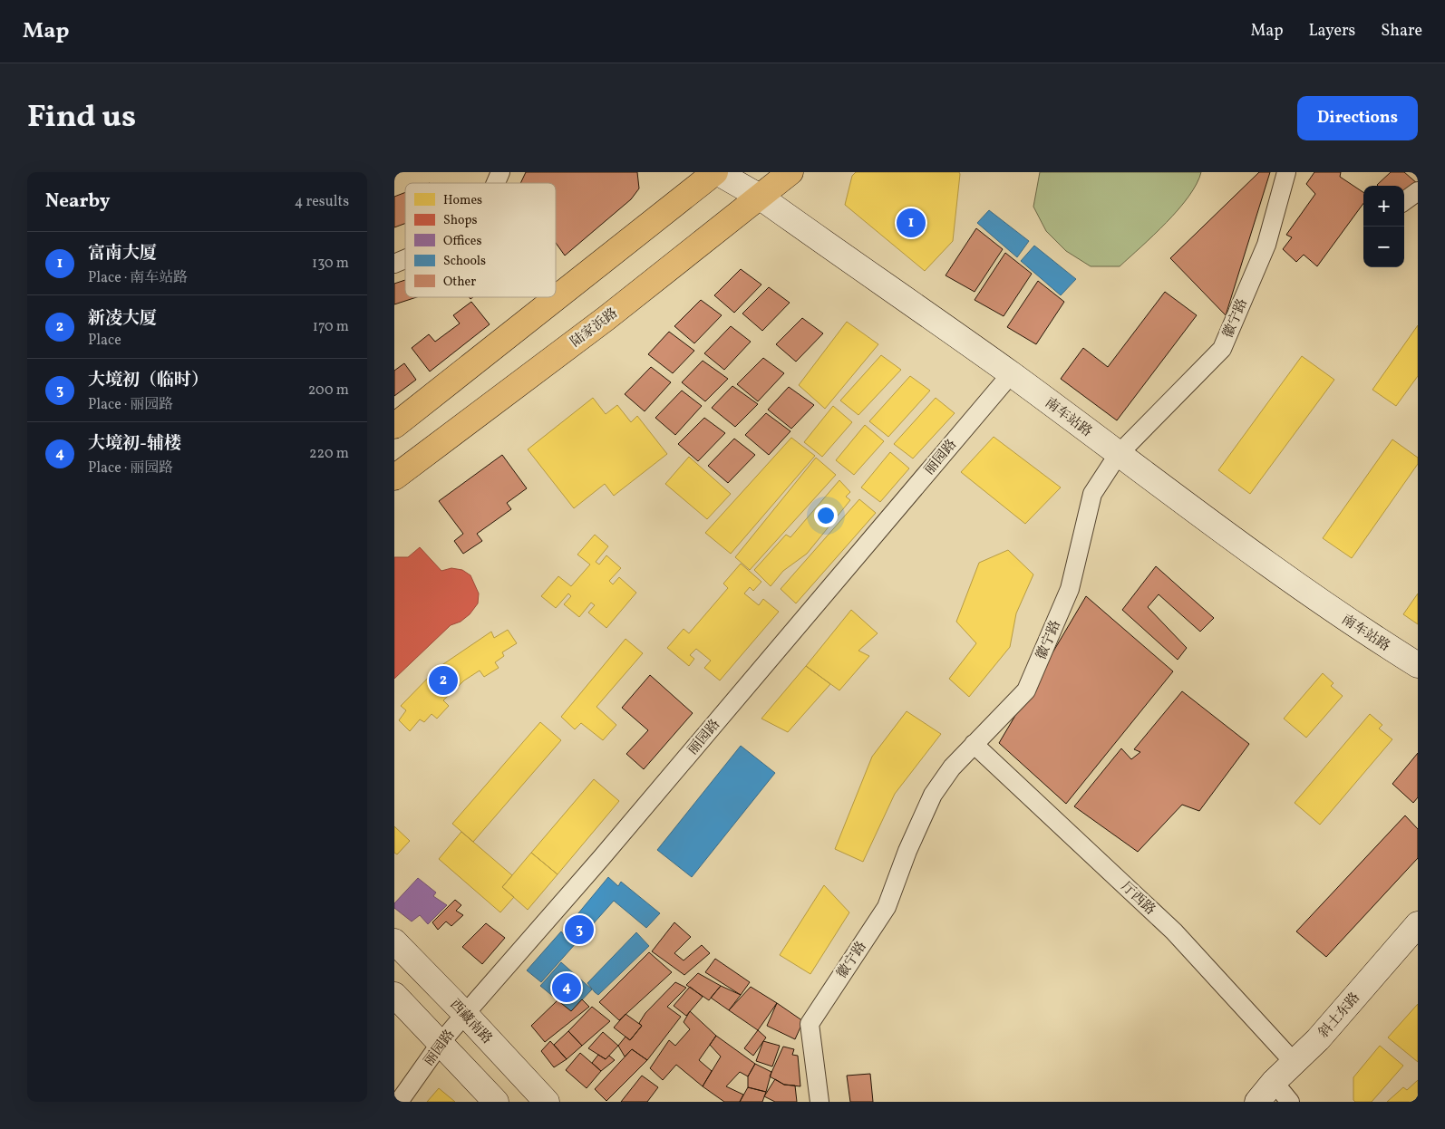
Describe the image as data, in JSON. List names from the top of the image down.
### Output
{
  "streets": {
    "main road": ["陆家浜路"],
    "street": [
      "徽宁路",
      "南车站路",
      "丽园路",
      "厅西路",
      "斜土东路",
      "西藏南路"
    ]
  },
  "crossings": [
    ["徽宁路", "南车站路"],
    ["徽宁路", "厅西路"],
    ["陆家浜路", "南车站路"],
    ["南车站路", "丽园路"],
    ["丽园路", "西藏南路"],
    ["厅西路", "斜土东路"]
  ],
  "legend": [
    "Homes",
    "Shops",
    "Offices",
    "Schools",
    "Other"
  ],
  "page": {
    "header": "Map",
    "nav": ["Map", "Layers", "Share"],
    "title": "Find us",
    "buttons": "Directions",
    "heading": ["Nearby", "4 results"],
    "map_buttons": ["+", "−"],
    "pins": [
      "1",
      "2",
      "3",
      "4"
    ],
    "list": [
      {
        "mark": "1",
        "name": "富南大厦",
        "note": "Place · 南车站路",
        "value": "130 m"
      },
      {
        "mark": "2",
        "name": "新凌大厦",
        "note": "Place",
        "value": "170 m"
      },
      {
        "mark": "3",
        "name": "大境初（临时）",
        "note": "Place · 丽园路",
        "value": "200 m"
      },
      {
        "mark": "4",
        "name": "大境初-辅楼",
        "note": "Place · 丽园路",
        "value": "220 m"
      }
    ]
  }
}
